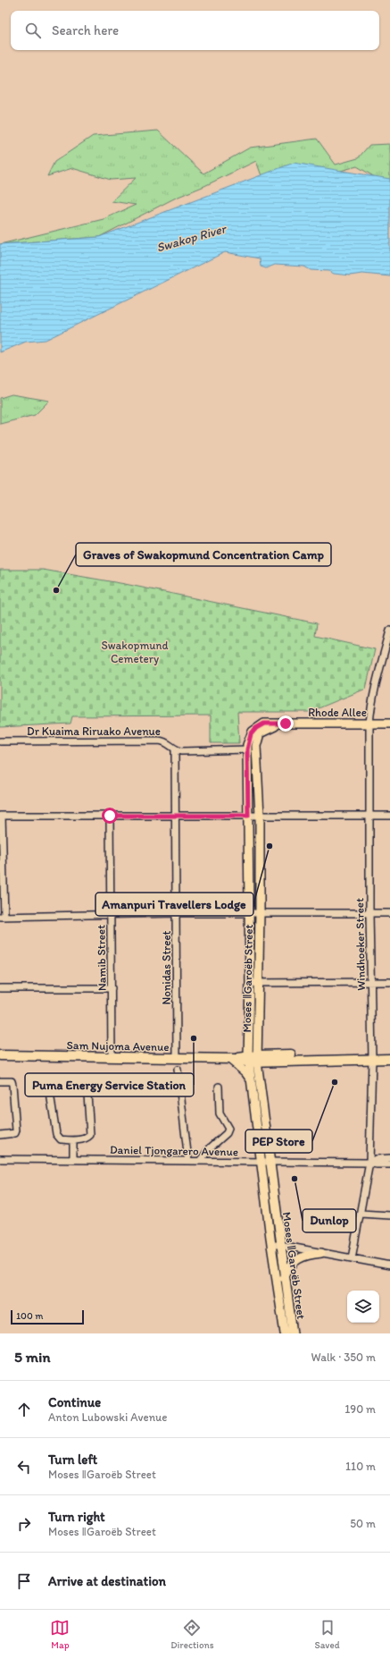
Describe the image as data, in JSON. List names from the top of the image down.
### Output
{
  "streets": {
    "highway": ["Sam Nujoma Avenue"],
    "main road": ["Rhode Allee", "Moses ǁGaroëb Street"],
    "street": [
      "Dr Kuaima Riruako Avenue",
      "Windhoeker Street",
      "Namib Street",
      "Nonidas Street",
      "Daniel Tjongarero Avenue"
    ]
  },
  "crossings": [
    ["Rhode Allee", "Windhoeker Street"],
    ["Rhode Allee", "Moses ǁGaroëb Street"],
    ["Dr Kuaima Riruako Avenue", "Nonidas Street"],
    ["Dr Kuaima Riruako Avenue", "Moses ǁGaroëb Street"],
    ["Windhoeker Street", "Sam Nujoma Avenue"],
    ["Windhoeker Street", "Daniel Tjongarero Avenue"],
    ["Namib Street", "Sam Nujoma Avenue"],
    ["Nonidas Street", "Sam Nujoma Avenue"],
    ["Moses ǁGaroëb Street", "Sam Nujoma Avenue"],
    ["Moses ǁGaroëb Street", "Daniel Tjongarero Avenue"]
  ],
  "water": ["Swakop River"],
  "parks": ["Swakopmund Cemetery"],
  "places": [
    "Graves of Swakopmund Concentration Camp",
    "Amanpuri Travellers Lodge",
    "Puma Energy Service Station",
    "PEP Store",
    "Dunlop"
  ],
  "scale_bar": "100 m",
  "page": {
    "search": "Search here",
    "scale": "100 m",
    "heading": ["5 min", "Walk · 350 m"],
    "list": [
      ["Continue", "Anton Lubowski Avenue", "190 m"],
      ["Turn left", "Moses ǁGaroëb Street", "110 m"],
      ["Turn right", "Moses ǁGaroëb Street", "50 m"],
      "Arrive at destination"
    ],
    "nav": ["Map", "Directions", "Saved"]
  }
}
